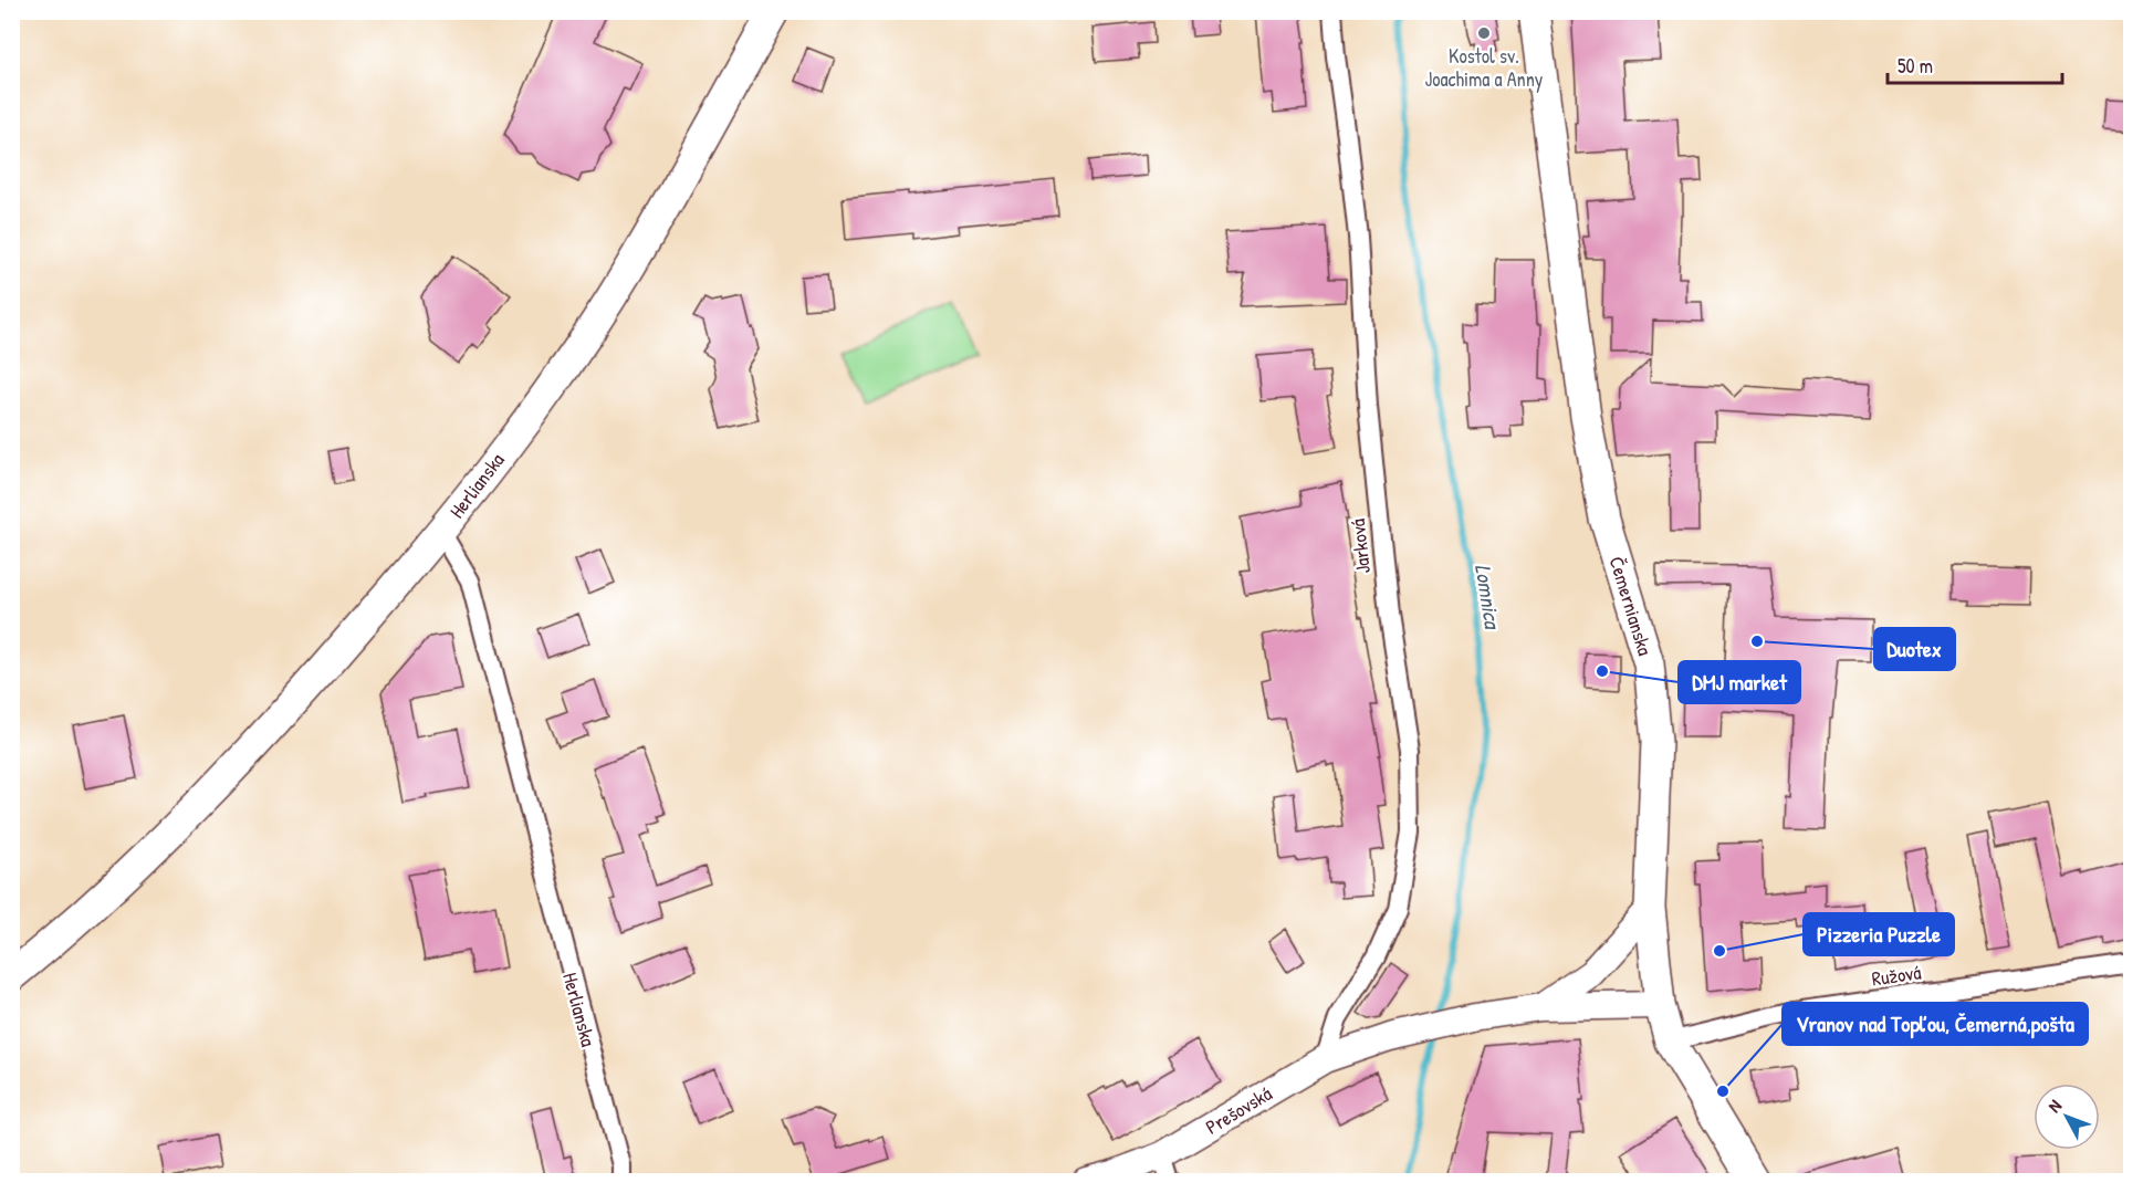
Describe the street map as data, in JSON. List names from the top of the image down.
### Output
{
  "streets": {
    "main road": ["Herlianska", "Čemernianska", "Prešovská"],
    "street": ["Jarková", "Ružová"]
  },
  "crossings": [
    ["Jarková", "Prešovská"],
    ["Čemernianska", "Ružová"],
    ["Čemernianska", "Prešovská"]
  ],
  "water": ["Lomnica"],
  "places": [
    "Kostol sv. Joachima a Anny",
    "Duotex",
    "DMJ market",
    "Pizzeria Puzzle",
    "Vranov nad Topľou, Čemerná,pošta"
  ],
  "scale_bar": "50 m",
  "north": "top left"
}
